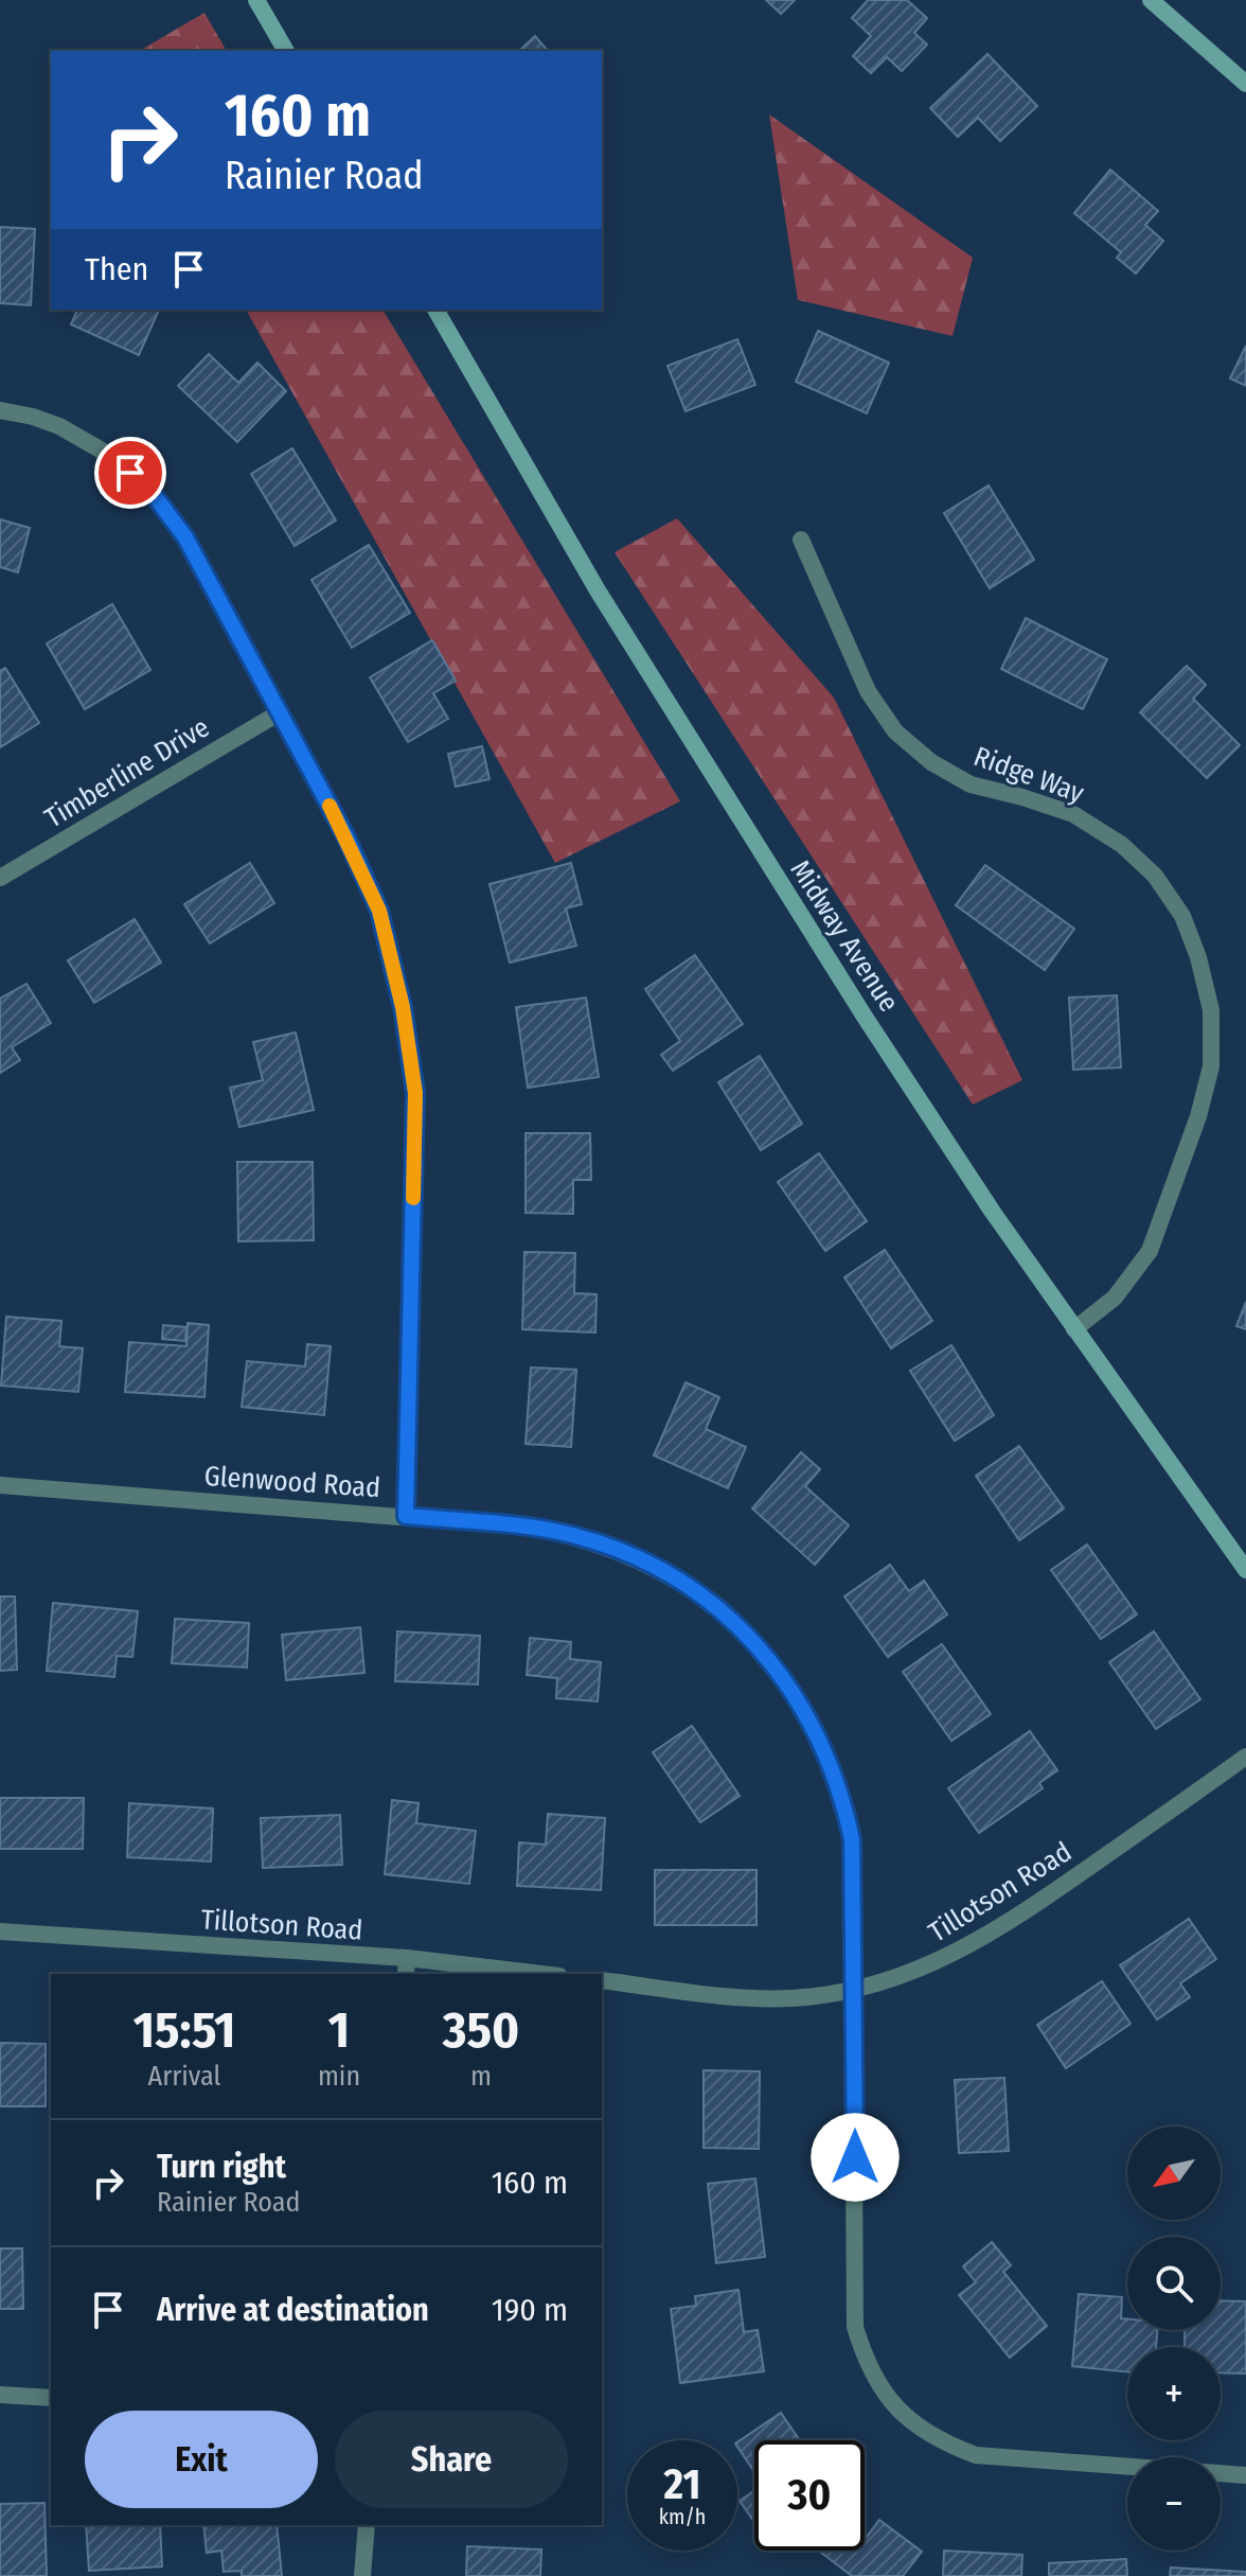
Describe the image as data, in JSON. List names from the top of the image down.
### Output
{
  "streets": {
    "main road": ["Midway Avenue"],
    "street": [
      "Timberline Drive",
      "Ridge Way",
      "Glenwood Road",
      "Tillotson Road"
    ]
  },
  "crossings": [
    ["Ridge Way", "Midway Avenue"],
    ["Glenwood Road", "Tillotson Road"]
  ],
  "north": "bottom left",
  "page": {
    "turn": ["160 m", "Rainier Road"],
    "then": "Then",
    "eta": [
      "15:51",
      "Arrival",
      "1",
      "min",
      "350",
      "m"
    ],
    "list": [
      {
        "name": "Turn right",
        "note": "Rainier Road",
        "value": "160 m"
      },
      {
        "name": "Arrive at destination",
        "value": "190 m"
      }
    ],
    "map_buttons": ["+", "−"],
    "buttons": ["Exit", "Share"],
    "speed": "21 km/h",
    "limit": "30"
  }
}
